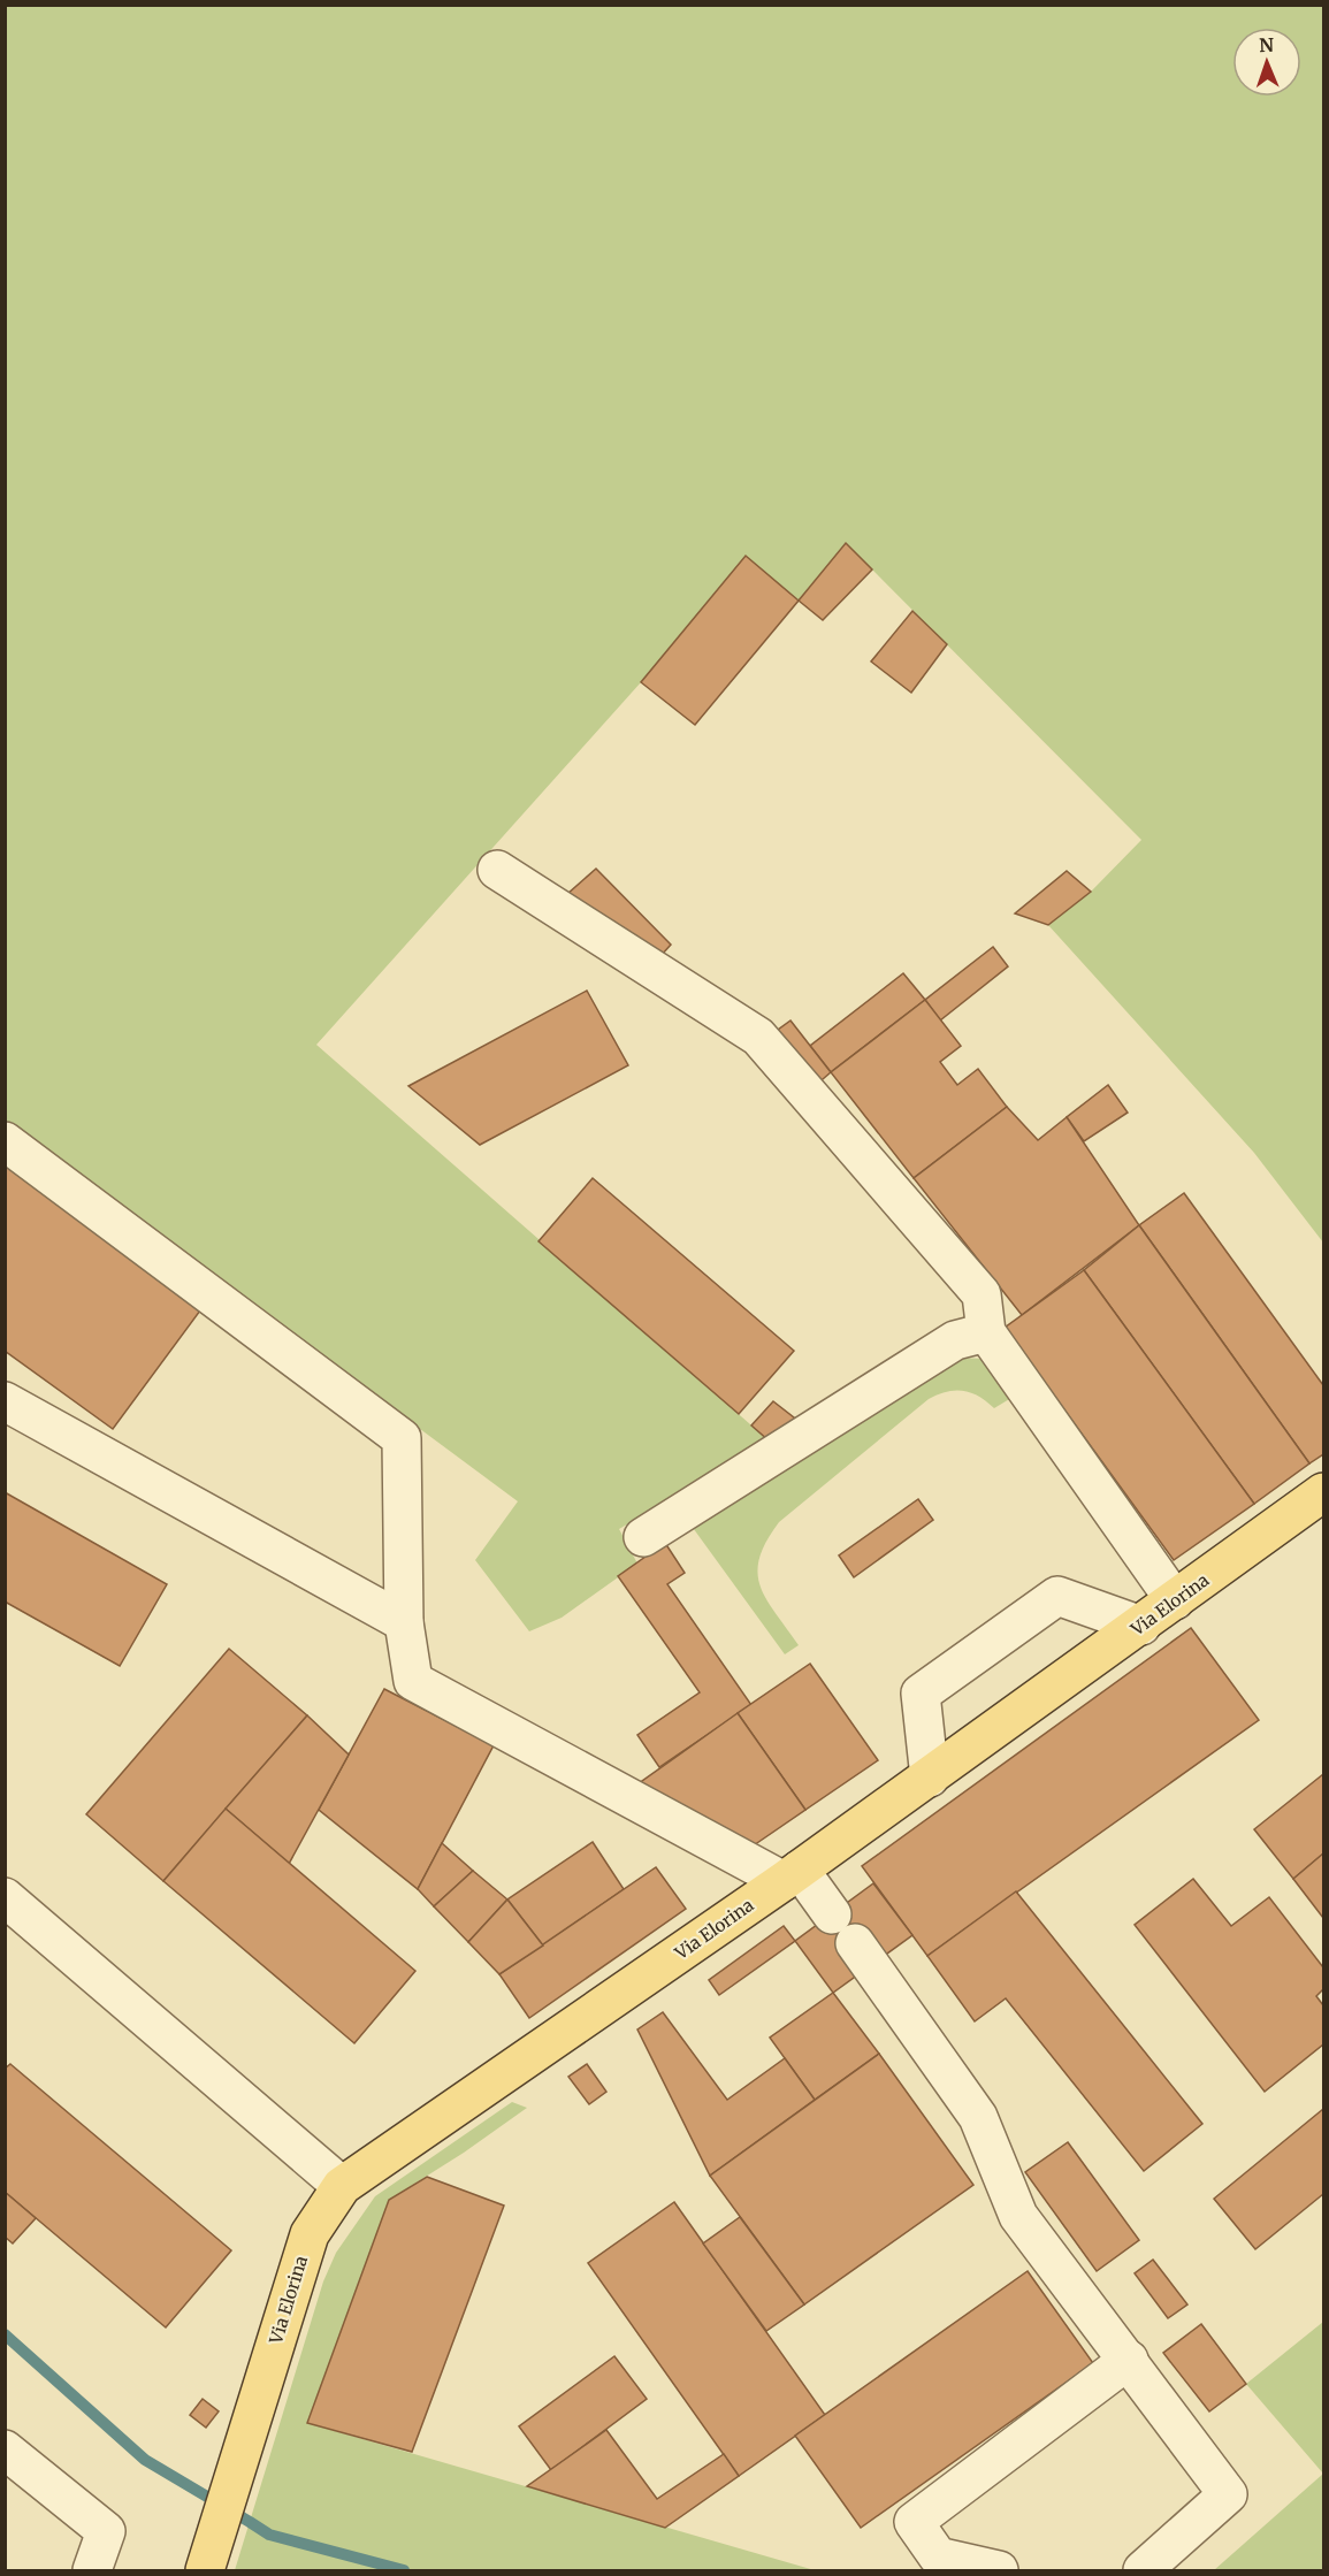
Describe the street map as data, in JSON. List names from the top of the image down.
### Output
{
  "streets": {
    "main road": ["Via Elorina"]
  },
  "north": "top"
}
